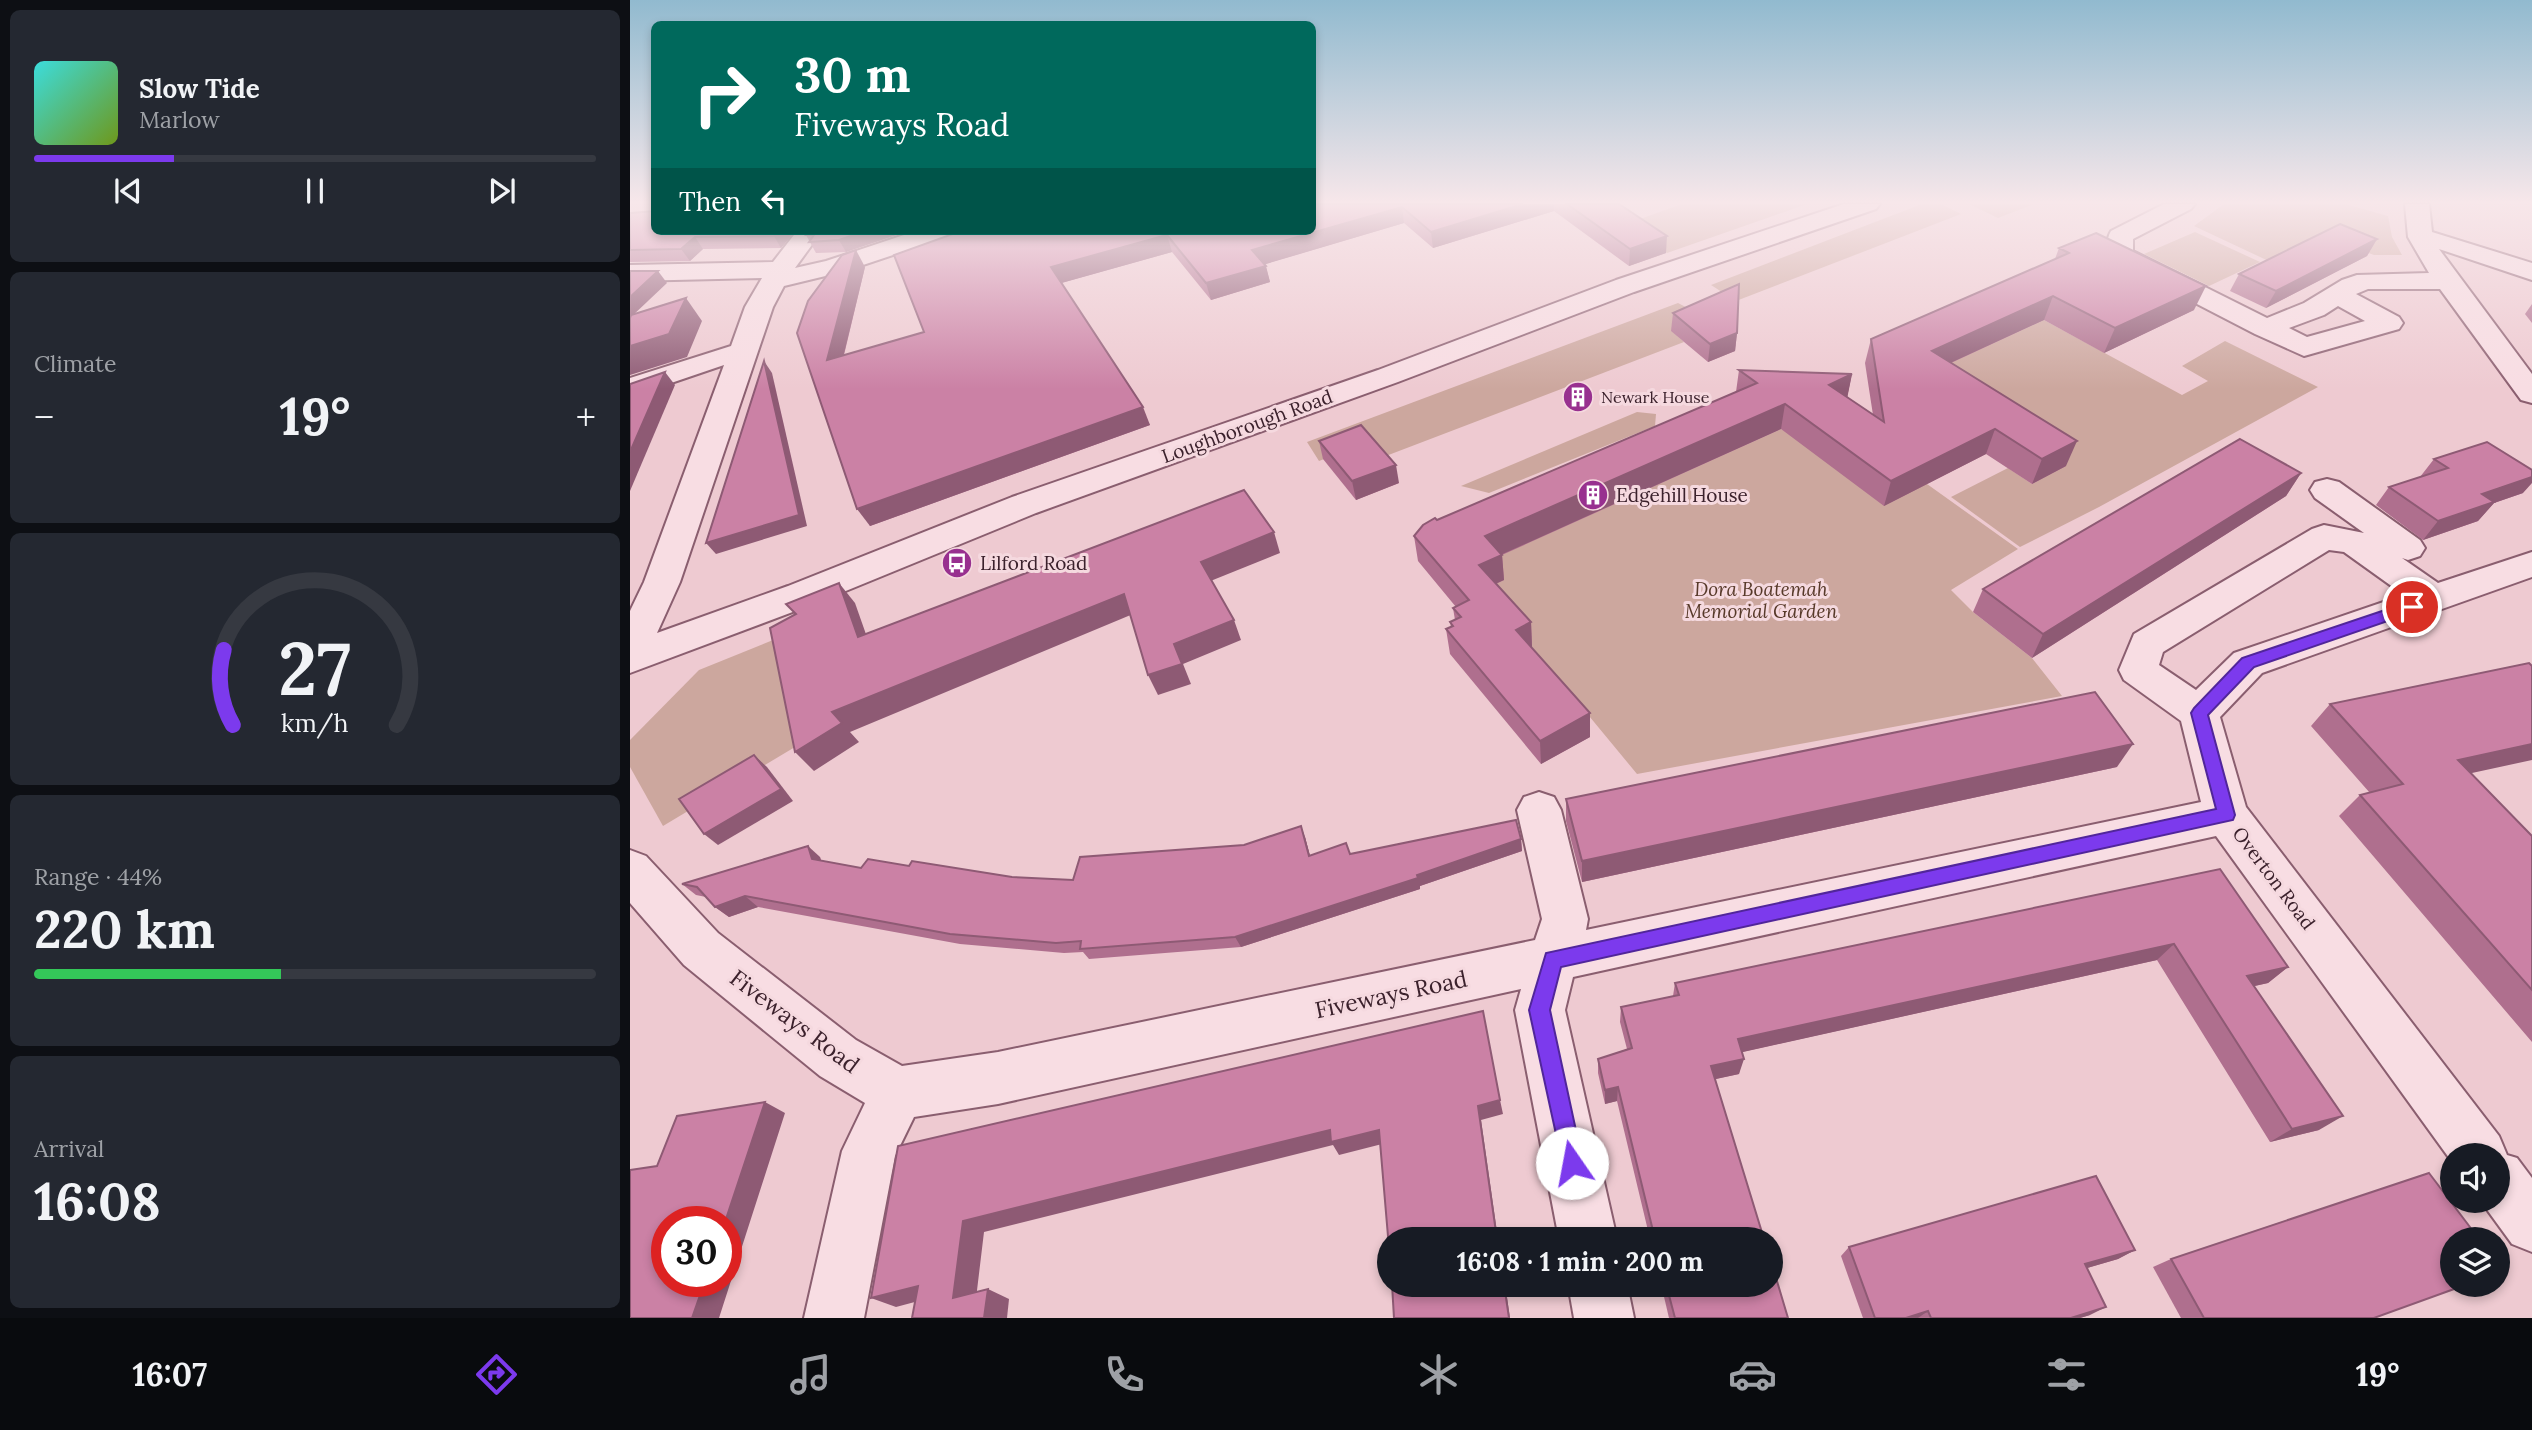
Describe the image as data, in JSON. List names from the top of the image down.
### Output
{
  "streets": {
    "street": ["Loughborough Road", "Overton Road", "Fiveways Road"]
  },
  "crossings": [
    ["Overton Road", "Fiveways Road"]
  ],
  "parks": ["Dora Boatemah Memorial Garden"],
  "places": {
    "building": ["Newark House", "Edgehill House"],
    "bus stop": ["Lilford Road"]
  },
  "page": {
    "turn": ["30 m", "Fiveways Road"],
    "song": ["Slow Tide", "Marlow"],
    "then": "Then",
    "tile": [
      "Climate",
      ["Range · 44%", "220 km"],
      ["Arrival", "16:08"]
    ],
    "heat": ["−", "19°", "+"],
    "limit": "30",
    "trip": "16:08 · 1 min · 200 m",
    "tabs": ["16:07", "19°"],
    "gauge": ["27", "km/h"]
  }
}
